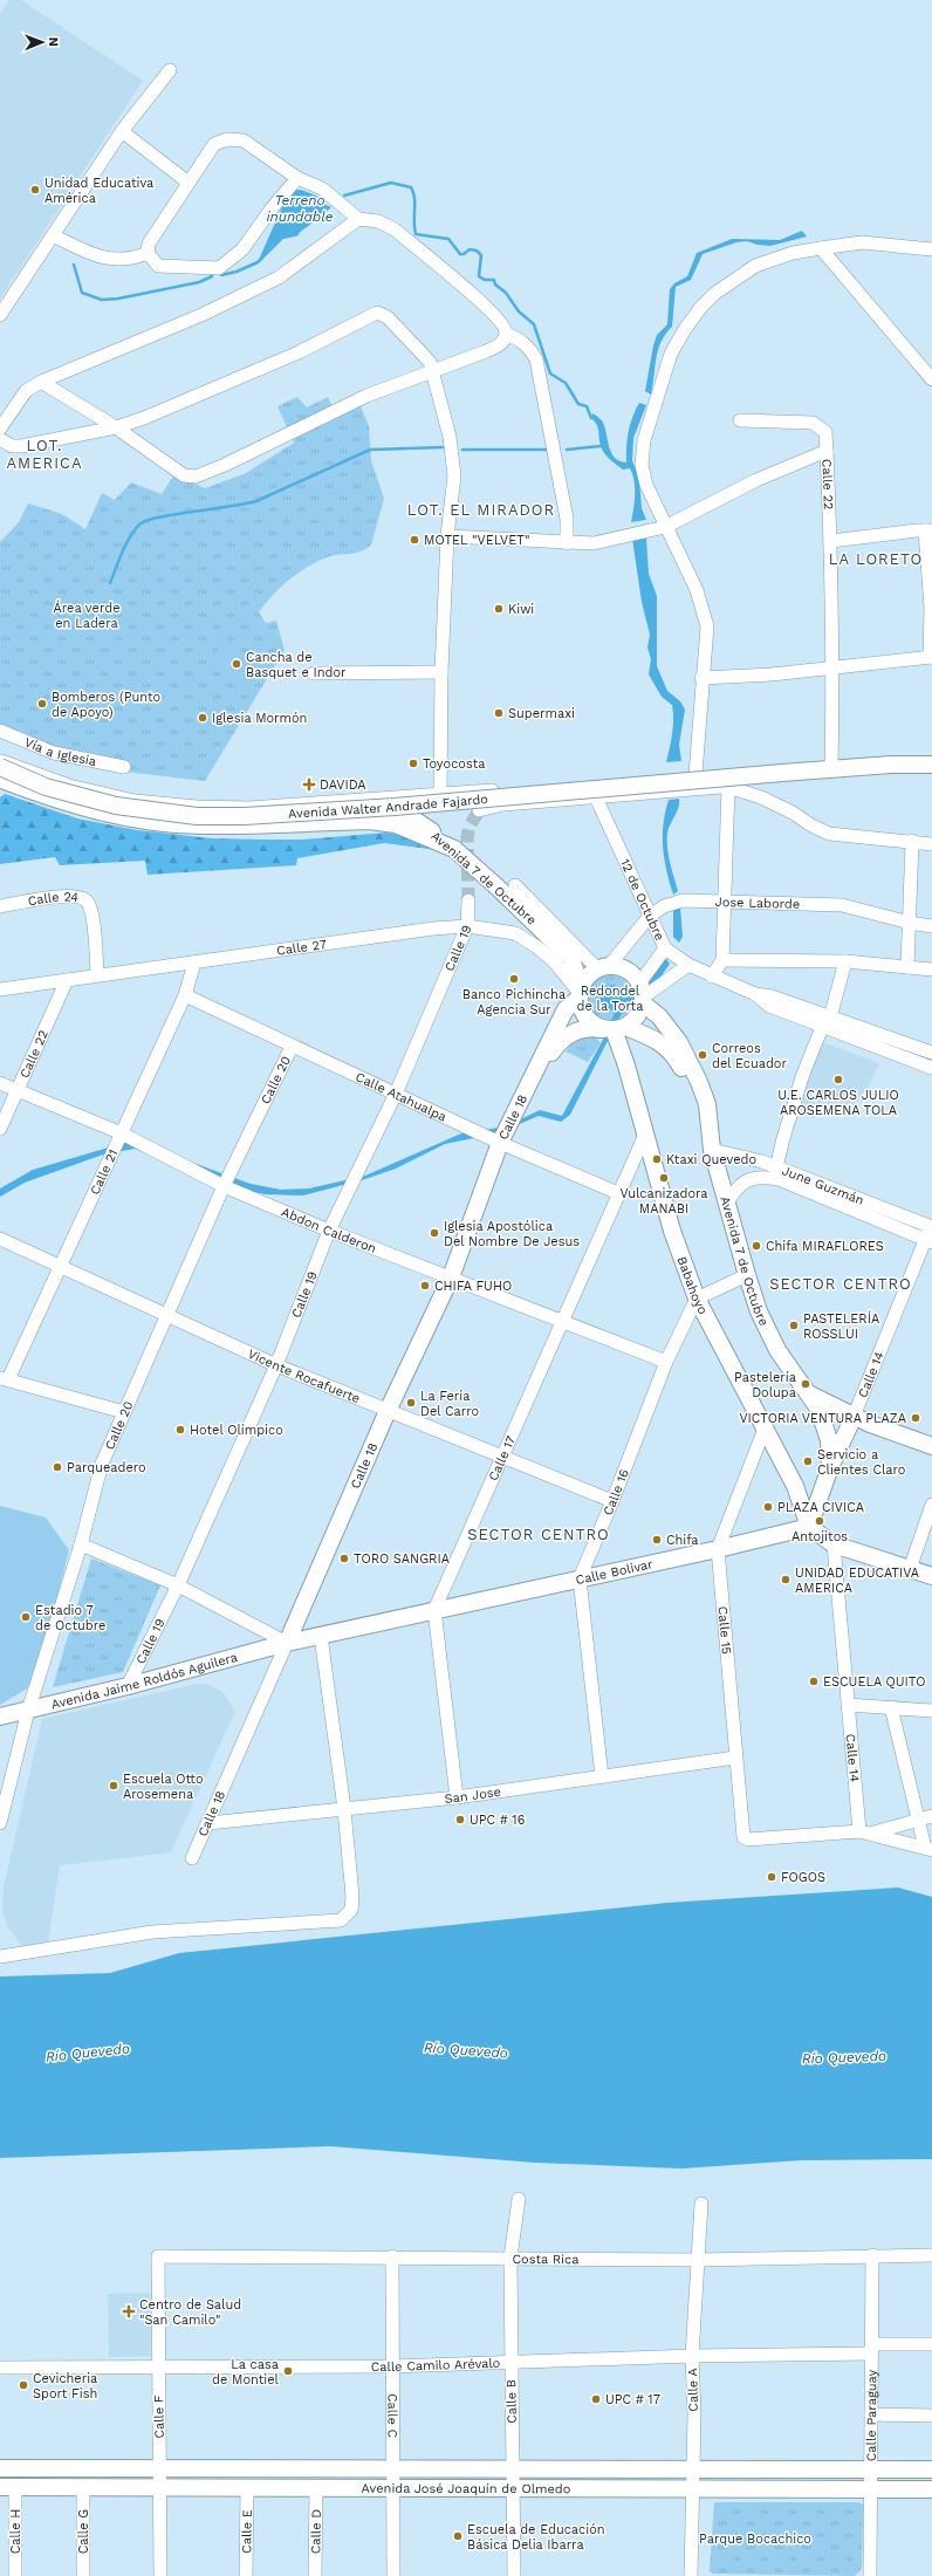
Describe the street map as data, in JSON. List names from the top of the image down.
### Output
{
  "streets": {
    "main road": [
      "Avenida Walter Andrade Fajardo",
      "Avenida 7 de Octubre",
      "Calle 18",
      "Babahoyo",
      "Calle 14",
      "Calle Bolivar",
      "Avenida Jaime Roldós Aguilera",
      "Avenida José Joaquín de Olmedo"
    ],
    "street": [
      "Calle 22",
      "Vía a Iglesia",
      "12 de Octubre",
      "Calle 24",
      "Jose Laborde",
      "Calle 27",
      "Calle 19",
      "Calle 20",
      "Calle Atahualpa",
      "Calle 21",
      "June Guzmán",
      "Abdon Calderon",
      "Vicente Rocafuerte",
      "Calle 17",
      "Calle 16",
      "Calle 15",
      "San Jose",
      "Costa Rica",
      "Calle Camilo Arévalo",
      "Calle A",
      "Calle B",
      "Calle C",
      "Calle Paraguay",
      "Calle F",
      "Calle H",
      "Calle G",
      "Calle E",
      "Calle D"
    ]
  },
  "crossings": [
    ["Calle 22", "Avenida Walter Andrade Fajardo"],
    ["Calle 22", "Calle 27"],
    ["Calle 22", "Abdon Calderon"],
    ["Avenida Walter Andrade Fajardo", "Avenida 7 de Octubre"],
    ["Avenida Walter Andrade Fajardo", "12 de Octubre"],
    ["Avenida 7 de Octubre", "Jose Laborde"],
    ["Avenida 7 de Octubre", "Calle 27"],
    ["Avenida 7 de Octubre", "Calle 18"],
    ["Avenida 7 de Octubre", "June Guzmán"],
    ["Avenida 7 de Octubre", "Babahoyo"],
    ["Avenida 7 de Octubre", "Calle 14"],
    ["12 de Octubre", "Jose Laborde"],
    ["Calle 24", "Calle 27"],
    ["Jose Laborde", "Calle 27"],
    ["Jose Laborde", "Calle 18"],
    ["Jose Laborde", "Babahoyo"],
    ["Calle 27", "Calle 19"],
    ["Calle 27", "Calle 18"],
    ["Calle 27", "Calle 21"],
    ["Calle 27", "Babahoyo"],
    ["Calle 19", "Calle Atahualpa"],
    ["Calle 19", "Abdon Calderon"],
    ["Calle 19", "Vicente Rocafuerte"],
    ["Calle 19", "Avenida Jaime Roldós Aguilera"],
    ["Calle 20", "Calle Atahualpa"],
    ["Calle 20", "Abdon Calderon"],
    ["Calle 20", "Vicente Rocafuerte"],
    ["Calle 20", "Avenida Jaime Roldós Aguilera"],
    ["Calle Atahualpa", "Calle 18"],
    ["Calle Atahualpa", "Calle 21"],
    ["Calle Atahualpa", "Calle 17"],
    ["Calle 18", "Abdon Calderon"],
    ["Calle 18", "Babahoyo"],
    ["Calle 18", "Vicente Rocafuerte"],
    ["Calle 18", "Calle Bolivar"],
    ["Calle 18", "Avenida Jaime Roldós Aguilera"],
    ["Calle 18", "San Jose"],
    ["Calle 21", "Abdon Calderon"],
    ["Calle 21", "Vicente Rocafuerte"],
    ["June Guzmán", "Calle 14"],
    ["Abdon Calderon", "Calle 17"],
    ["Abdon Calderon", "Calle 16"],
    ["Babahoyo", "Calle 14"],
    ["Babahoyo", "Calle 17"],
    ["Babahoyo", "Calle 16"],
    ["Babahoyo", "Calle Bolivar"],
    ["Babahoyo", "Calle 15"],
    ["Calle 14", "Calle Bolivar"],
    ["Calle 14", "Calle 15"],
    ["Vicente Rocafuerte", "Calle 17"],
    ["Vicente Rocafuerte", "Calle 16"],
    ["Calle 17", "Calle Bolivar"],
    ["Calle 16", "Calle Bolivar"],
    ["Calle 16", "San Jose"],
    ["Calle Bolivar", "Calle 15"],
    ["Calle Bolivar", "Avenida Jaime Roldós Aguilera"],
    ["Calle 15", "San Jose"],
    ["Costa Rica", "Calle A"],
    ["Costa Rica", "Calle B"],
    ["Costa Rica", "Calle C"],
    ["Costa Rica", "Calle Paraguay"],
    ["Costa Rica", "Calle F"],
    ["Calle Camilo Arévalo", "Calle A"],
    ["Calle Camilo Arévalo", "Calle B"],
    ["Calle Camilo Arévalo", "Calle C"],
    ["Calle Camilo Arévalo", "Calle Paraguay"],
    ["Calle Camilo Arévalo", "Calle F"],
    ["Calle A", "Avenida José Joaquín de Olmedo"],
    ["Calle B", "Avenida José Joaquín de Olmedo"],
    ["Calle C", "Avenida José Joaquín de Olmedo"],
    ["Calle Paraguay", "Avenida José Joaquín de Olmedo"],
    ["Calle F", "Avenida José Joaquín de Olmedo"],
    ["Avenida José Joaquín de Olmedo", "Calle H"],
    ["Avenida José Joaquín de Olmedo", "Calle G"],
    ["Avenida José Joaquín de Olmedo", "Calle E"],
    ["Avenida José Joaquín de Olmedo", "Calle D"]
  ],
  "districts": [
    "LOT. AMERICA",
    "LOT. EL MIRADOR",
    "LA LORETO",
    "SECTOR CENTRO",
    "SECTOR CENTRO"
  ],
  "water": ["Terreno inundable", "Río Quevedo"],
  "parks": ["Área verde en Ladera", "Redondel de la Torta", "Parque Bocachico"],
  "places": {
    "other": [
      "Unidad Educativa América",
      "MOTEL \"VELVET\"",
      "Kiwi",
      "Cancha de Basquet e Indor",
      "Bomberos (Punto de Apoyo)",
      "Supermaxi",
      "Iglesia Mormón",
      "Toyocosta",
      "Banco Pichincha Agencia Sur",
      "Correos del Ecuador",
      "U.E. CARLOS JULIO AROSEMENA TOLA",
      "Ktaxi Quevedo",
      "Vulcanizadora MANABI",
      "Iglesia Apostólica Del Nombre De Jesus",
      "Chifa MIRAFLORES",
      "CHIFA FUHO",
      "PASTELERÍA ROSSLUI",
      "Pastelería Dolupa",
      "La Feria Del Carro",
      "VICTORIA VENTURA PLAZA",
      "Hotel Olímpico",
      "Servicio a Clientes Claro",
      "Parqueadero",
      "PLAZA CIVICA",
      "Antojitos",
      "Chifa",
      "TORO SANGRIA",
      "UNIDAD EDUCATIVA AMERICA",
      "Estadio 7 de Octubre",
      "ESCUELA QUITO",
      "Escuela Otto Arosemena",
      "UPC # 16",
      "FOGOS",
      "La casa de Montiel",
      "Cevicheria Sport Fish",
      "UPC # 17",
      "Escuela de Educación Básica Delia Ibarra"
    ],
    "health": ["DAVIDA", "Centro de Salud \"San Camilo\""]
  },
  "north": "right"
}
